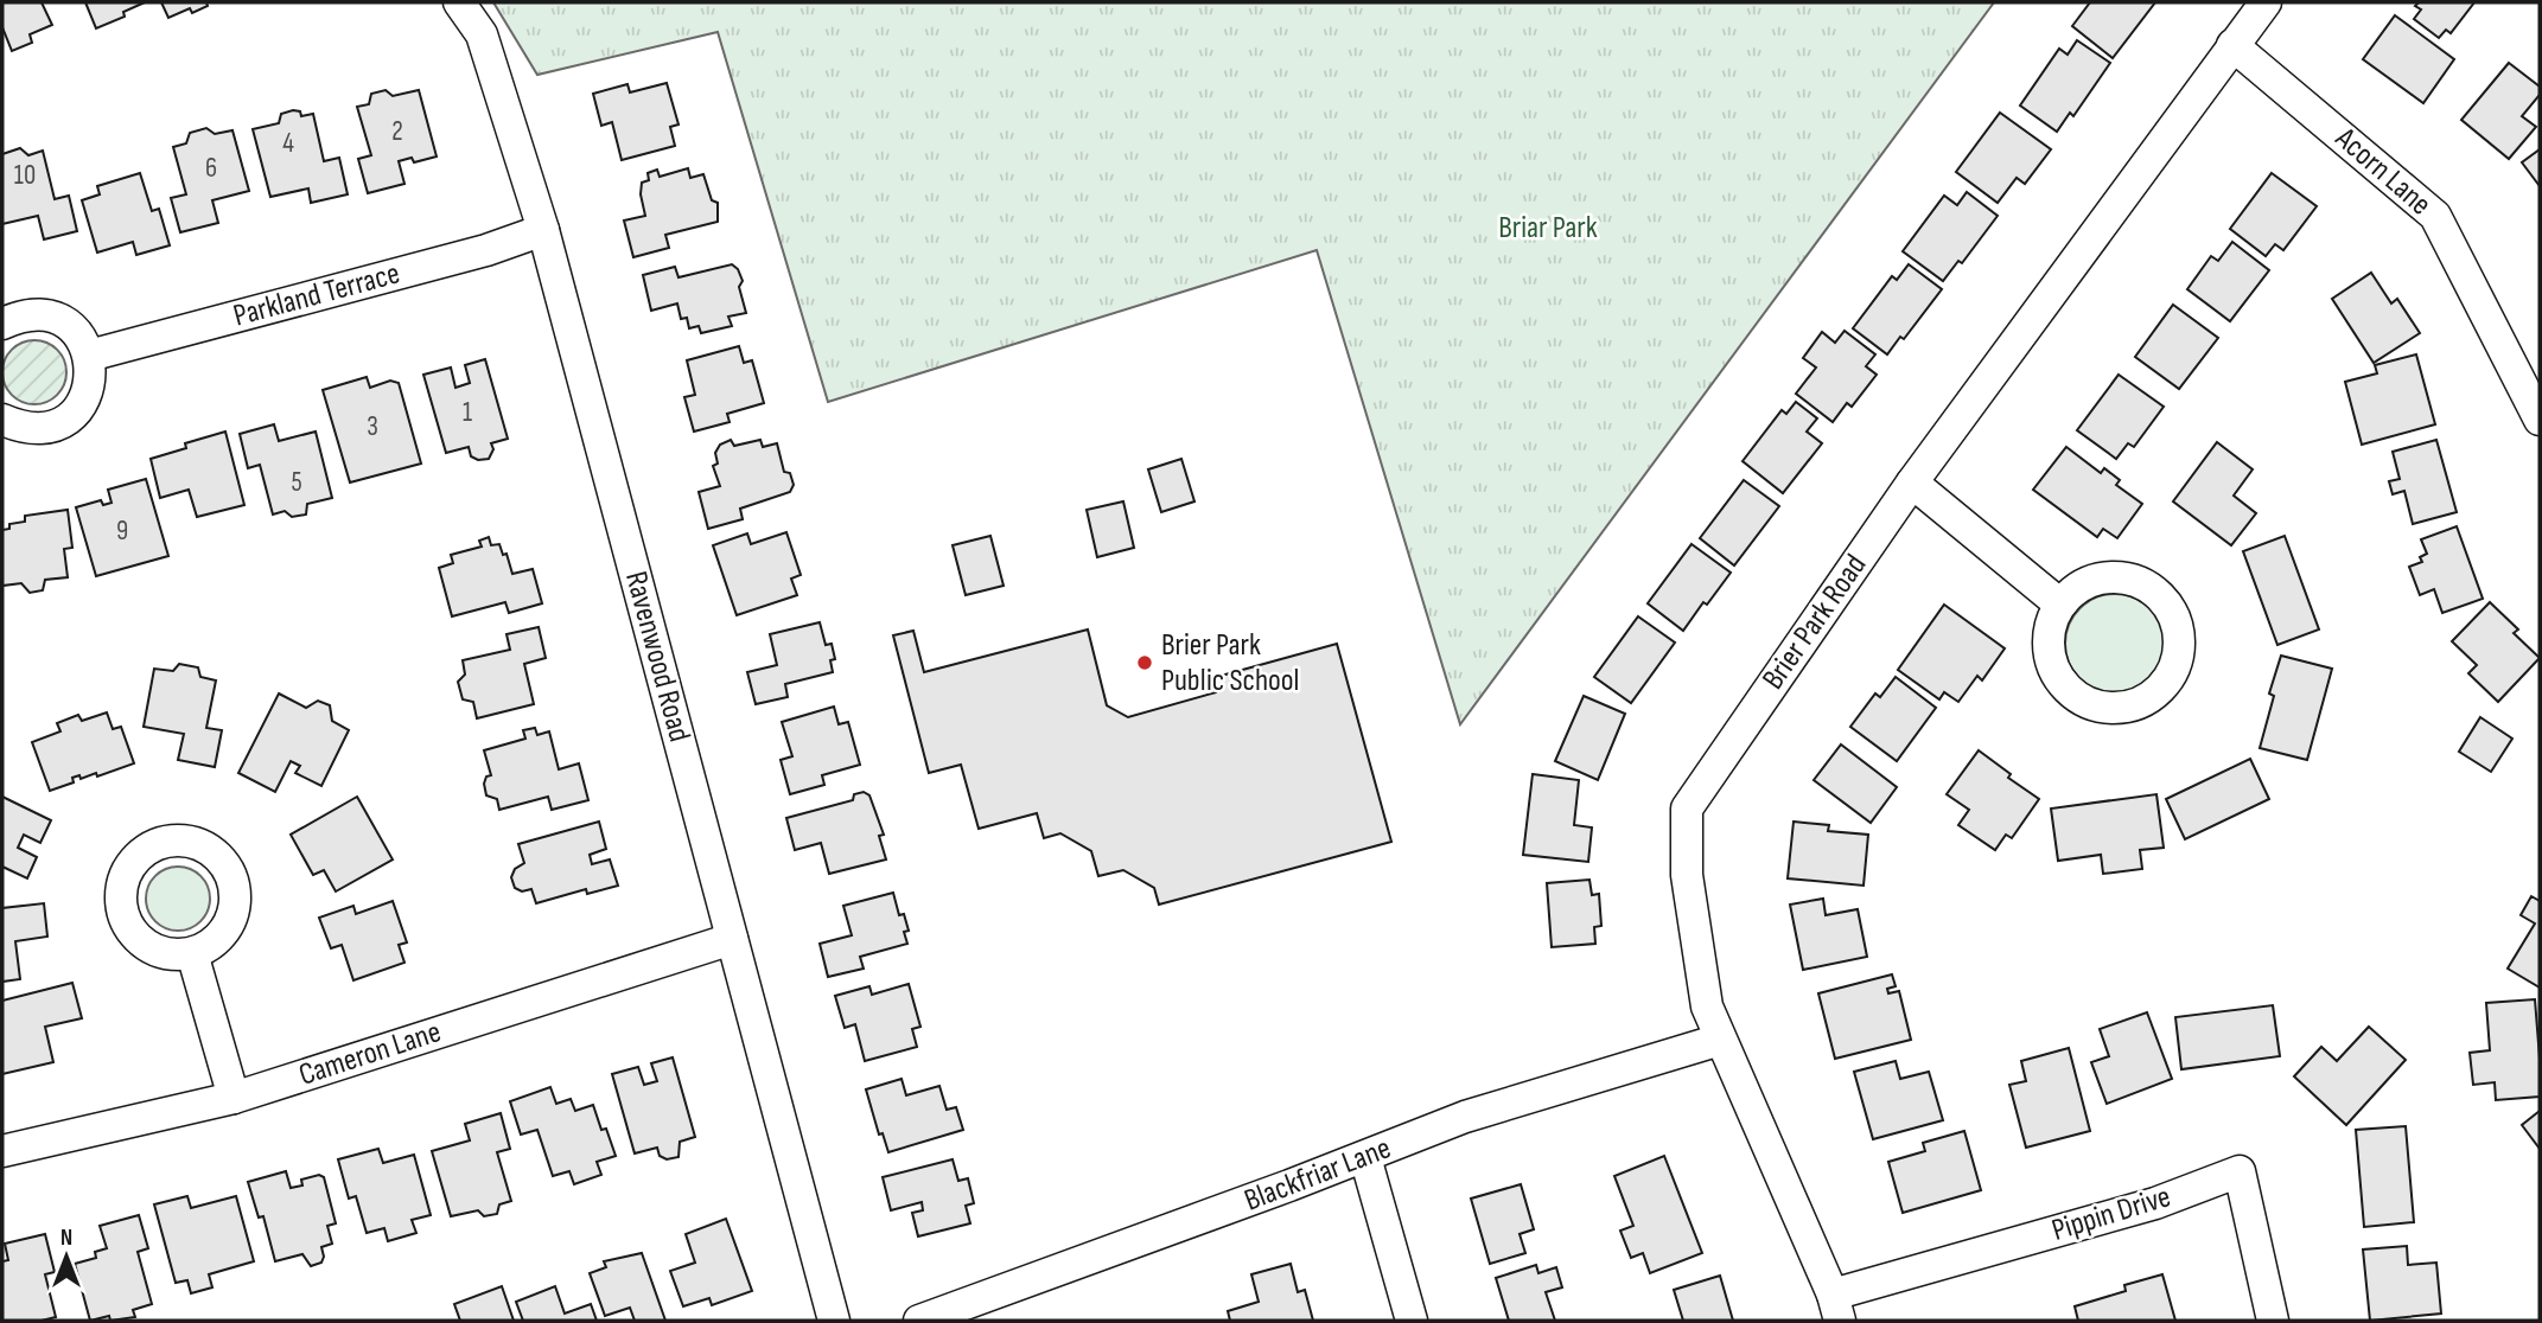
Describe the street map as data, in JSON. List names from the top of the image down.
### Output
{
  "streets": {
    "street": [
      "Acorn Lane",
      "Parkland Terrace",
      "Brier Park Road",
      "Ravenwood Road",
      "Cameron Lane",
      "Blackfriar Lane",
      "Pippin Drive"
    ]
  },
  "crossings": [
    ["Acorn Lane", "Brier Park Road"],
    ["Parkland Terrace", "Ravenwood Road"],
    ["Brier Park Road", "Blackfriar Lane"],
    ["Brier Park Road", "Pippin Drive"],
    ["Ravenwood Road", "Cameron Lane"]
  ],
  "parks": ["Briar Park"],
  "places": ["Brier Park Public School"],
  "house_numbers": [
    "2",
    "4",
    "6",
    "10",
    "1",
    "3",
    "5",
    "9"
  ],
  "north": "top"
}
